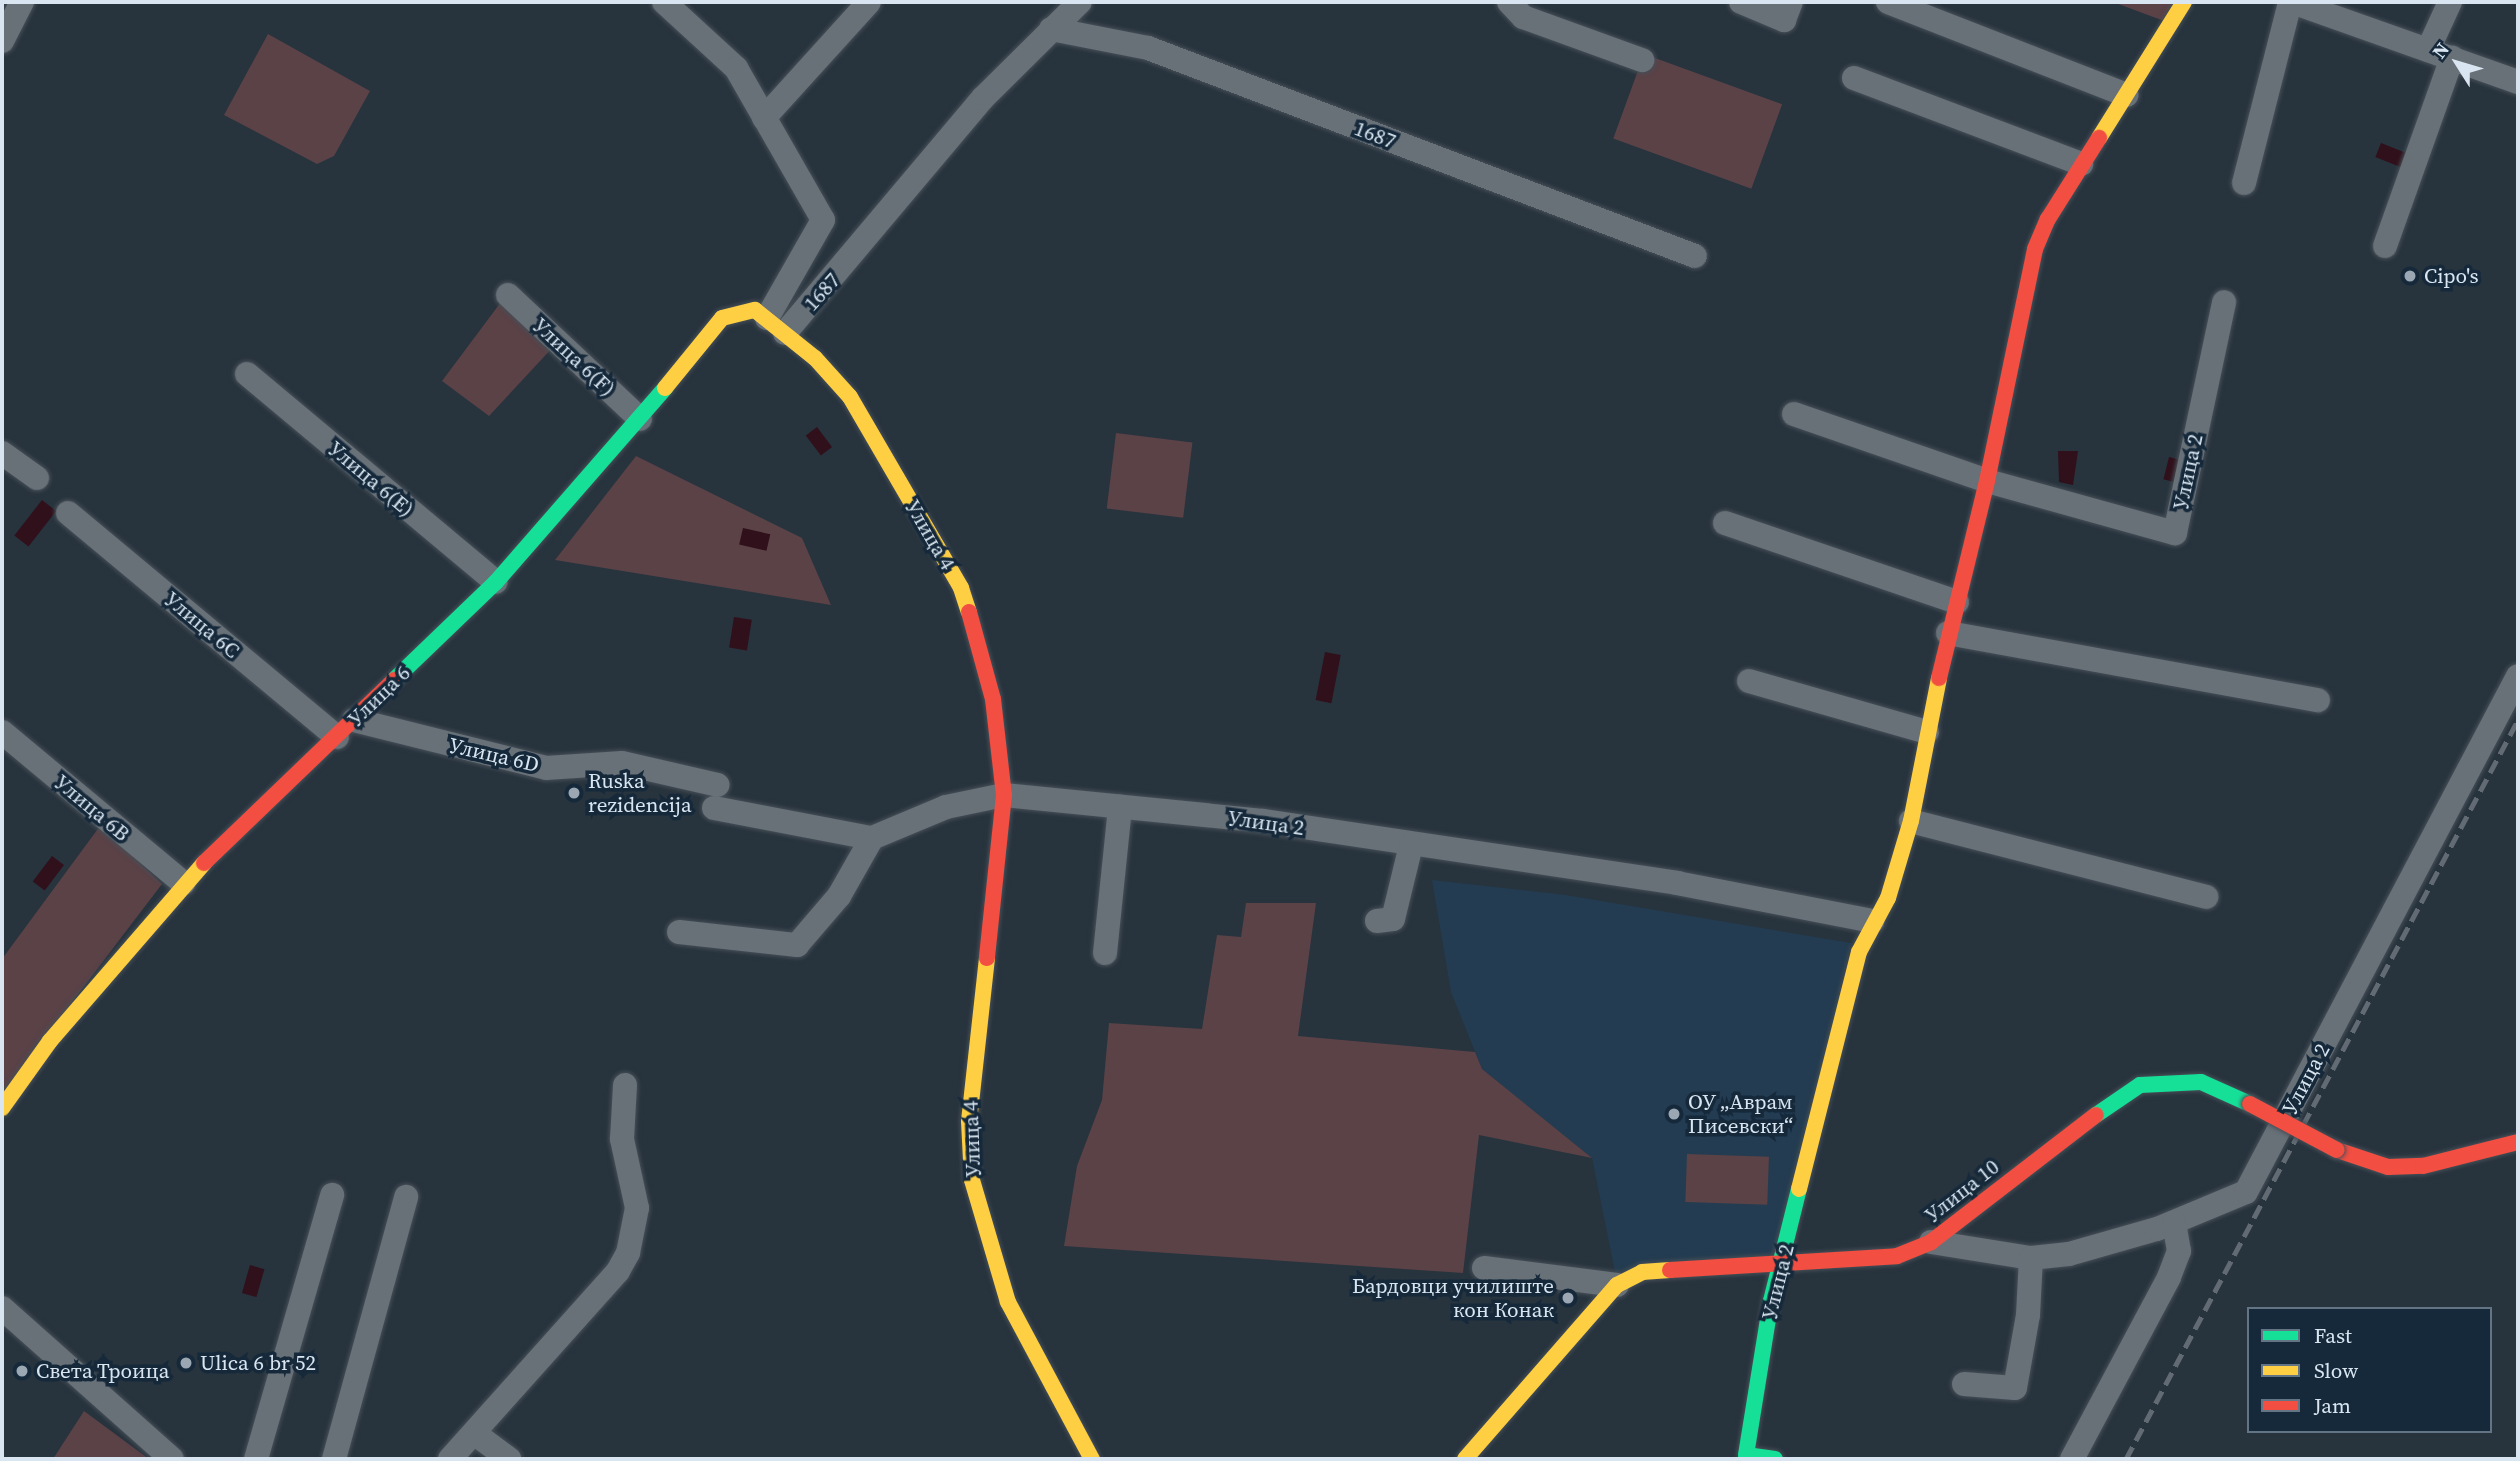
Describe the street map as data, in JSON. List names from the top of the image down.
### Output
{
  "streets": {
    "street": [
      "1687",
      "Улица 6(F)",
      "Улица 2",
      "Улица 6(E)",
      "Улица 4",
      "Улица 6C",
      "Улица 6",
      "Улица 6D",
      "Улица 6B",
      "Улица 10"
    ]
  },
  "crossings": [
    ["1687", "Улица 4"],
    ["1687", "Улица 6"],
    ["Улица 6(F)", "Улица 6"],
    ["Улица 2", "Улица 4"],
    ["Улица 2", "Улица 10"],
    ["Улица 6(E)", "Улица 6"],
    ["Улица 4", "Улица 6"],
    ["Улица 6C", "Улица 6"],
    ["Улица 6C", "Улица 6D"],
    ["Улица 6", "Улица 6D"],
    ["Улица 6", "Улица 6B"]
  ],
  "places": [
    "Cipo's",
    "Ruska rezidencija",
    "ОУ „Аврам Писевски“",
    "Бардовци училиште кон Конак",
    "Ulica 6 br 52",
    "Света Троица"
  ],
  "legend": ["Fast", "Slow", "Jam"],
  "north": "top left"
}
